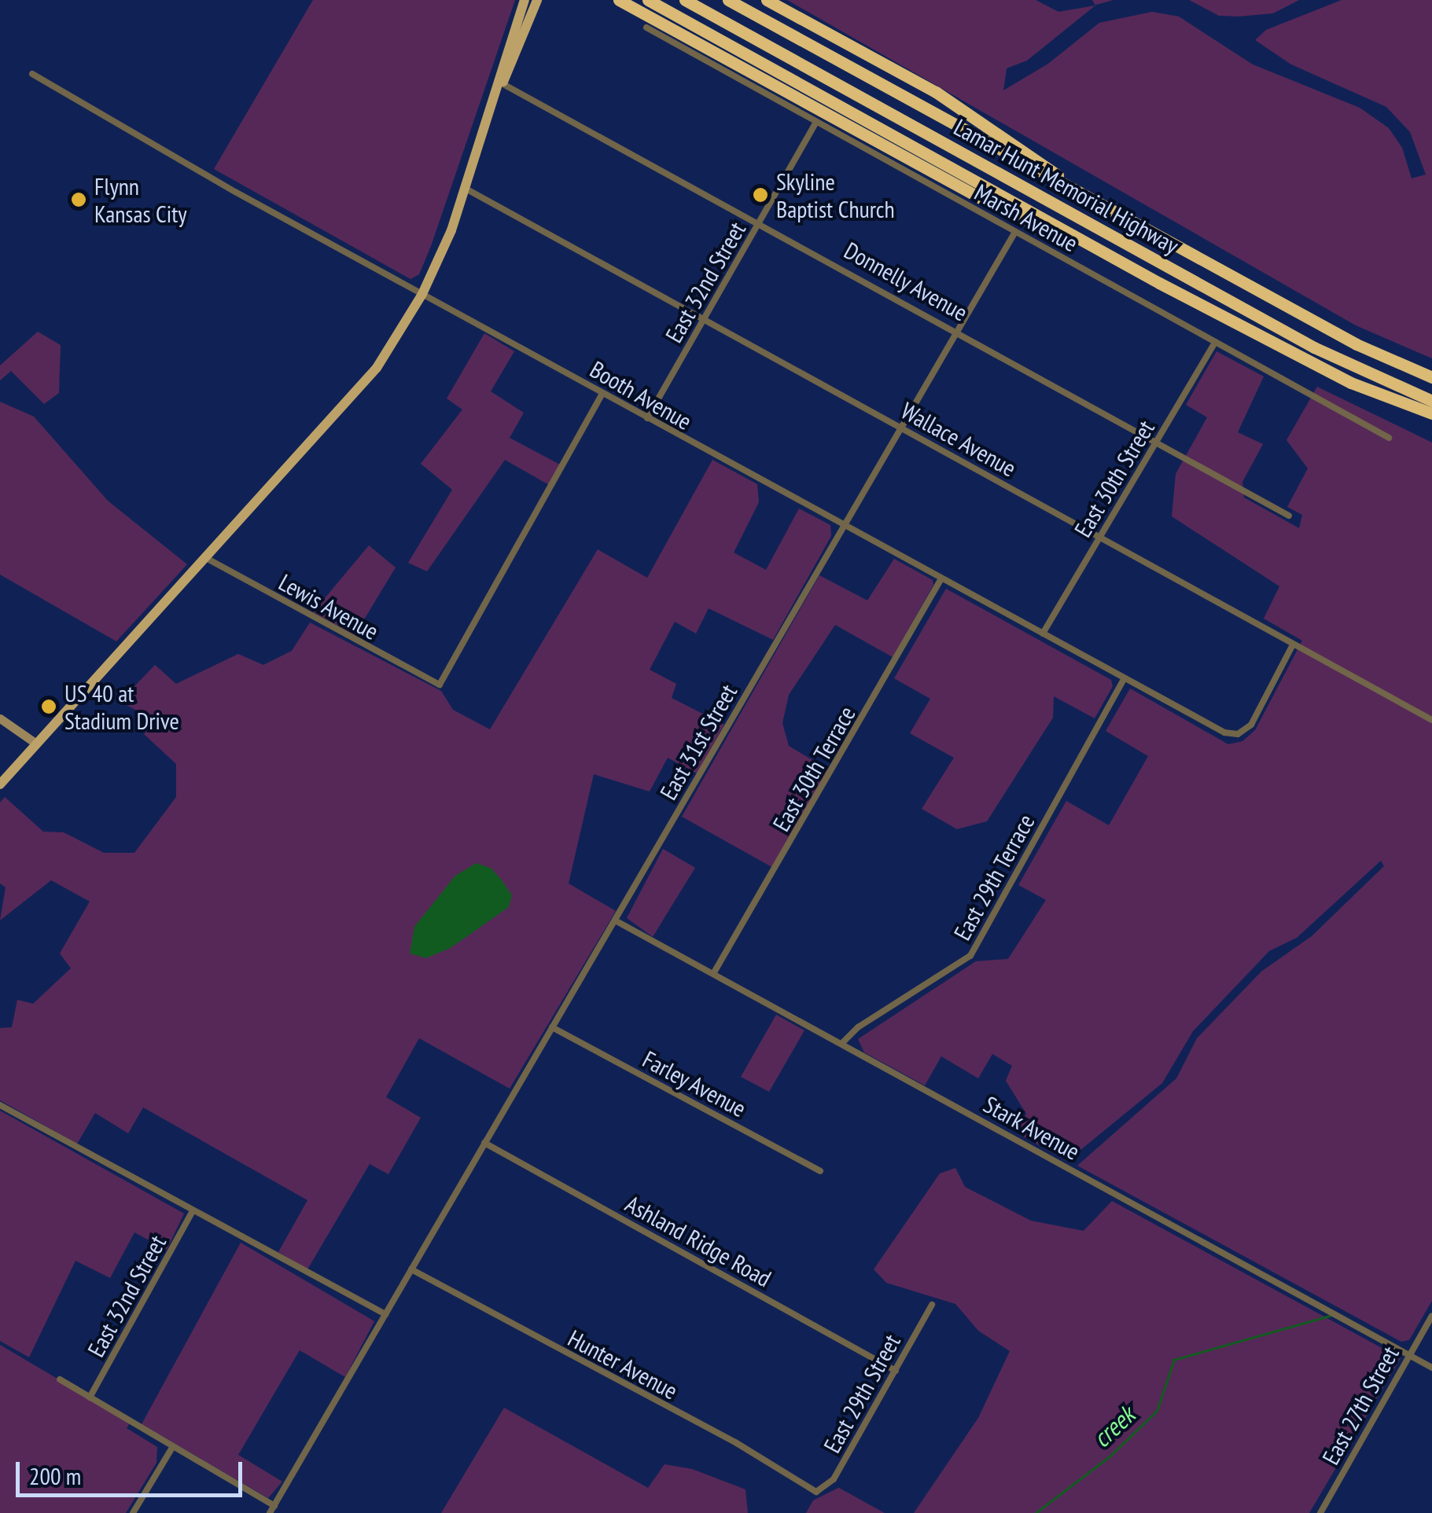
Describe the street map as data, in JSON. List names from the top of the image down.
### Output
{
  "streets": {
    "highway": ["Lamar Hunt Memorial Highway"],
    "street": [
      "Marsh Avenue",
      "Donnelly Avenue",
      "East 32nd Street",
      "Booth Avenue",
      "Wallace Avenue",
      "East 30th Street",
      "Lewis Avenue",
      "East 31st Street",
      "East 30th Terrace",
      "East 29th Terrace",
      "Farley Avenue",
      "Stark Avenue",
      "Ashland Ridge Road",
      "Hunter Avenue",
      "East 29th Street",
      "East 27th Street"
    ]
  },
  "crossings": [
    ["Marsh Avenue", "East 32nd Street"],
    ["Marsh Avenue", "East 30th Street"],
    ["Marsh Avenue", "East 31st Street"],
    ["Donnelly Avenue", "East 32nd Street"],
    ["Donnelly Avenue", "East 30th Street"],
    ["Donnelly Avenue", "East 31st Street"],
    ["East 32nd Street", "Booth Avenue"],
    ["East 32nd Street", "Wallace Avenue"],
    ["Booth Avenue", "Wallace Avenue"],
    ["Booth Avenue", "East 30th Street"],
    ["Booth Avenue", "Lewis Avenue"],
    ["Booth Avenue", "East 31st Street"],
    ["Booth Avenue", "East 30th Terrace"],
    ["Booth Avenue", "East 29th Terrace"],
    ["Wallace Avenue", "East 30th Street"],
    ["Wallace Avenue", "East 31st Street"],
    ["East 31st Street", "Farley Avenue"],
    ["East 31st Street", "Stark Avenue"],
    ["East 31st Street", "Ashland Ridge Road"],
    ["East 31st Street", "Hunter Avenue"],
    ["East 30th Terrace", "Stark Avenue"],
    ["East 29th Terrace", "Stark Avenue"],
    ["Stark Avenue", "East 27th Street"],
    ["Ashland Ridge Road", "East 29th Street"],
    ["Hunter Avenue", "East 29th Street"]
  ],
  "water": ["creek"],
  "places": ["Skyline Baptist Church", "Flynn Kansas City", "US 40 at Stadium Drive"],
  "scale_bar": "200 m"
}
